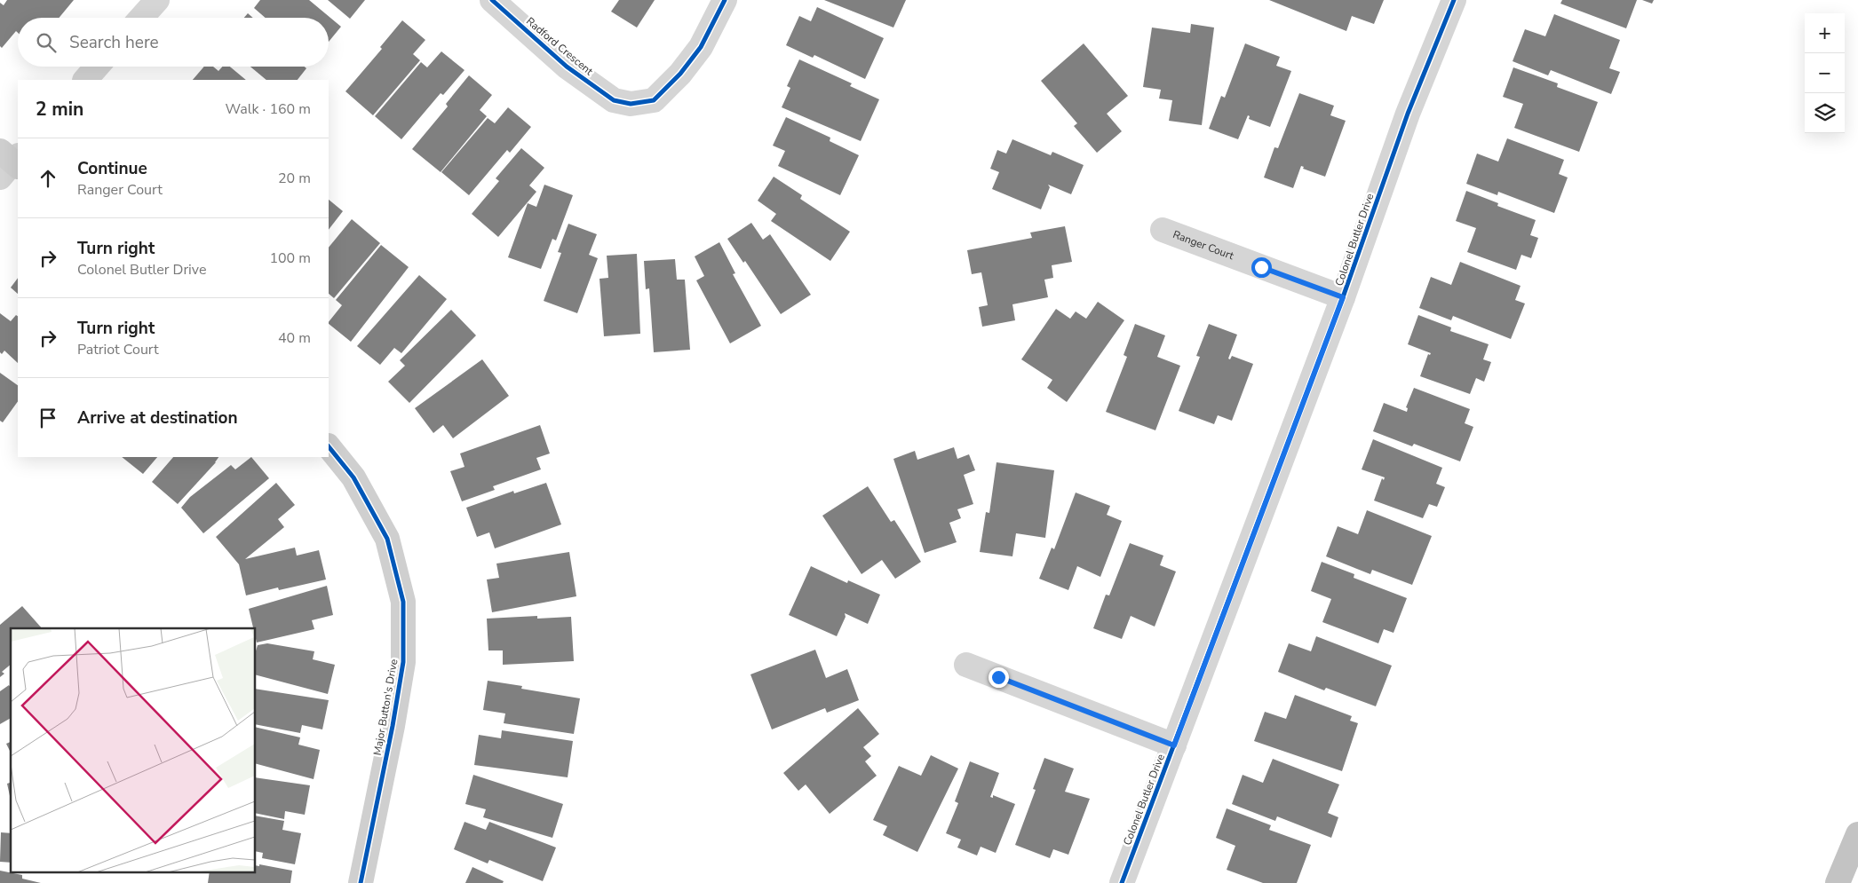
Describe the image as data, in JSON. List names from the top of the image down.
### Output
{
  "streets": {
    "street": [
      "Radford Crescent",
      "Colonel Butler Drive",
      "Ranger Court",
      "Major Button's Drive"
    ]
  },
  "crossings": [
    ["Colonel Butler Drive", "Ranger Court"]
  ],
  "page": {
    "map_buttons": ["+", "−"],
    "search": "Search here",
    "heading": ["2 min", "Walk · 160 m"],
    "list": [
      ["Continue", "Ranger Court", "20 m"],
      ["Turn right", "Colonel Butler Drive", "100 m"],
      ["Turn right", "Patriot Court", "40 m"],
      "Arrive at destination"
    ]
  }
}
